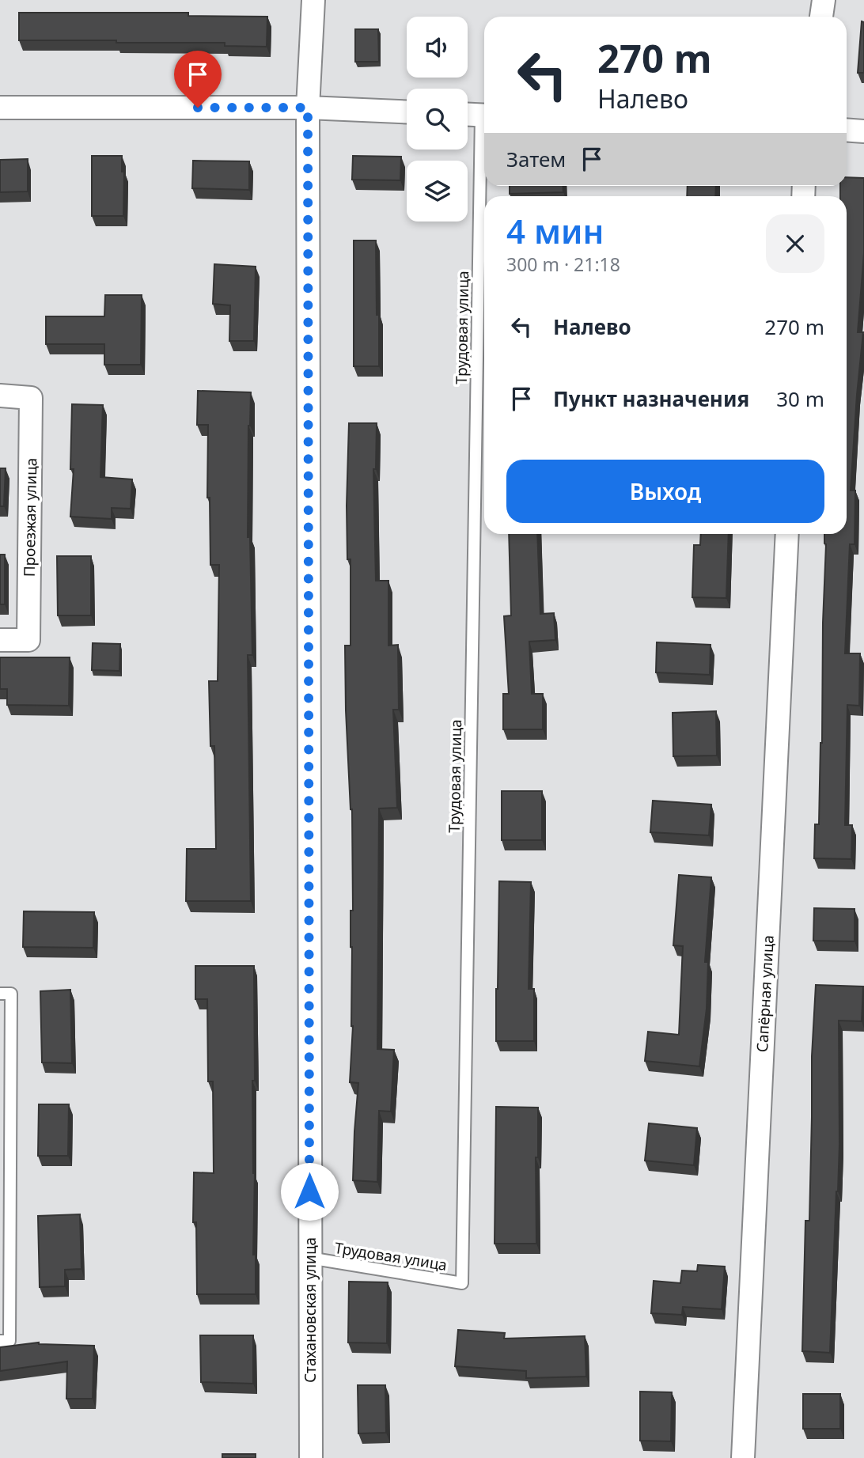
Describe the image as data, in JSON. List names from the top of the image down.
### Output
{
  "streets": {
    "street": ["Проезжая улица", "Сапёрная улица", "Стахановская улица"],
    "lane": ["Трудовая улица"]
  },
  "crossings": [
    ["Трудовая улица", "Стахановская улица"]
  ],
  "page": {
    "turn": ["270 m", "Налево"],
    "then": "Затем",
    "heading": ["4 мин", "300 m · 21:18"],
    "list": [
      {
        "name": "Налево",
        "value": "270 m"
      },
      {
        "name": "Пункт назначения",
        "value": "30 m"
      }
    ],
    "buttons": "Выход"
  }
}
